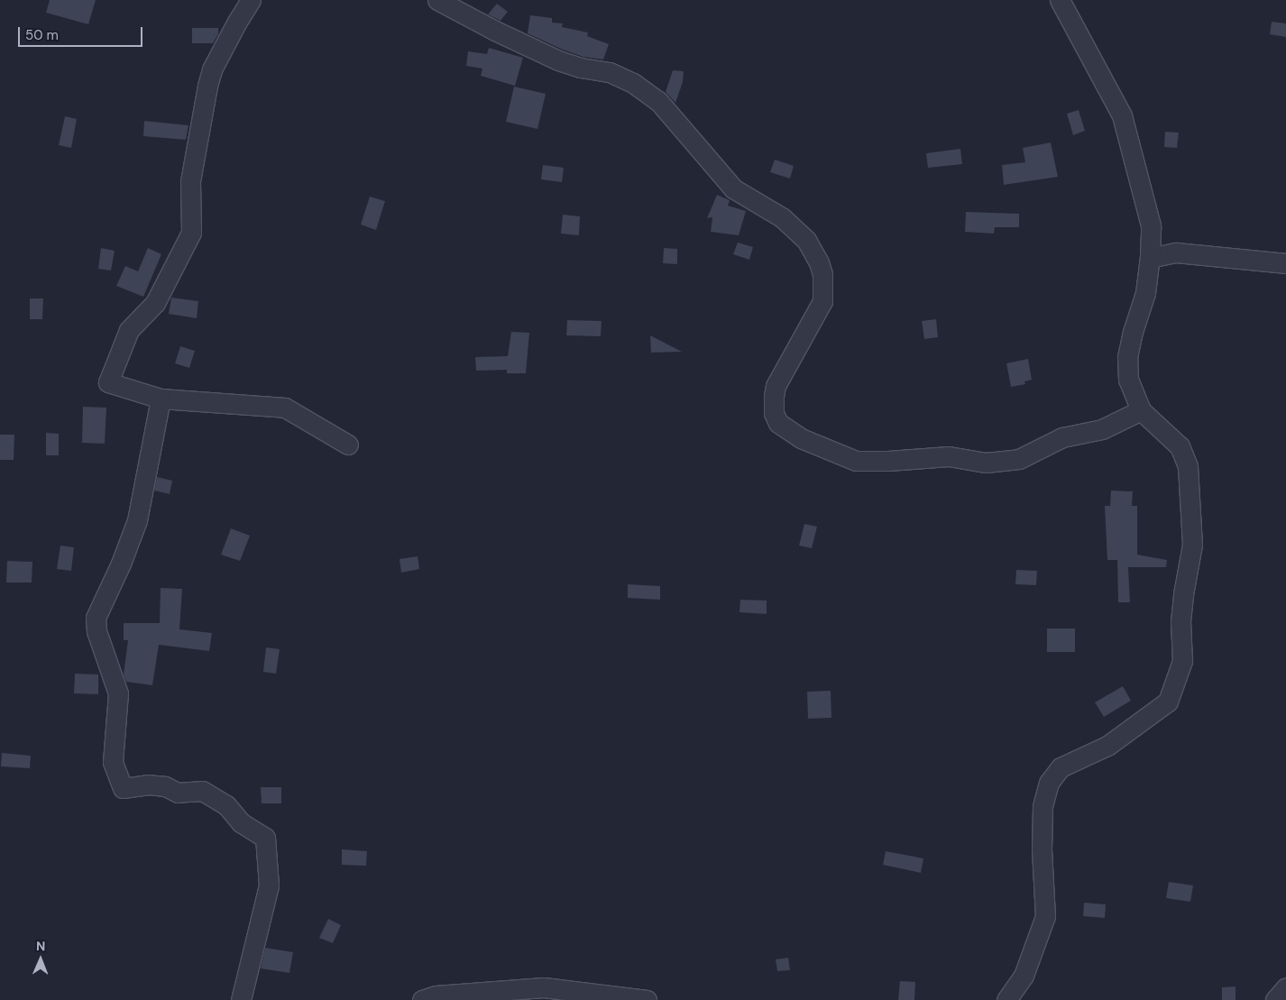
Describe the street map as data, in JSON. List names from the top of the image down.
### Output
{
  "scale_bar": "50 m",
  "north": "top"
}
